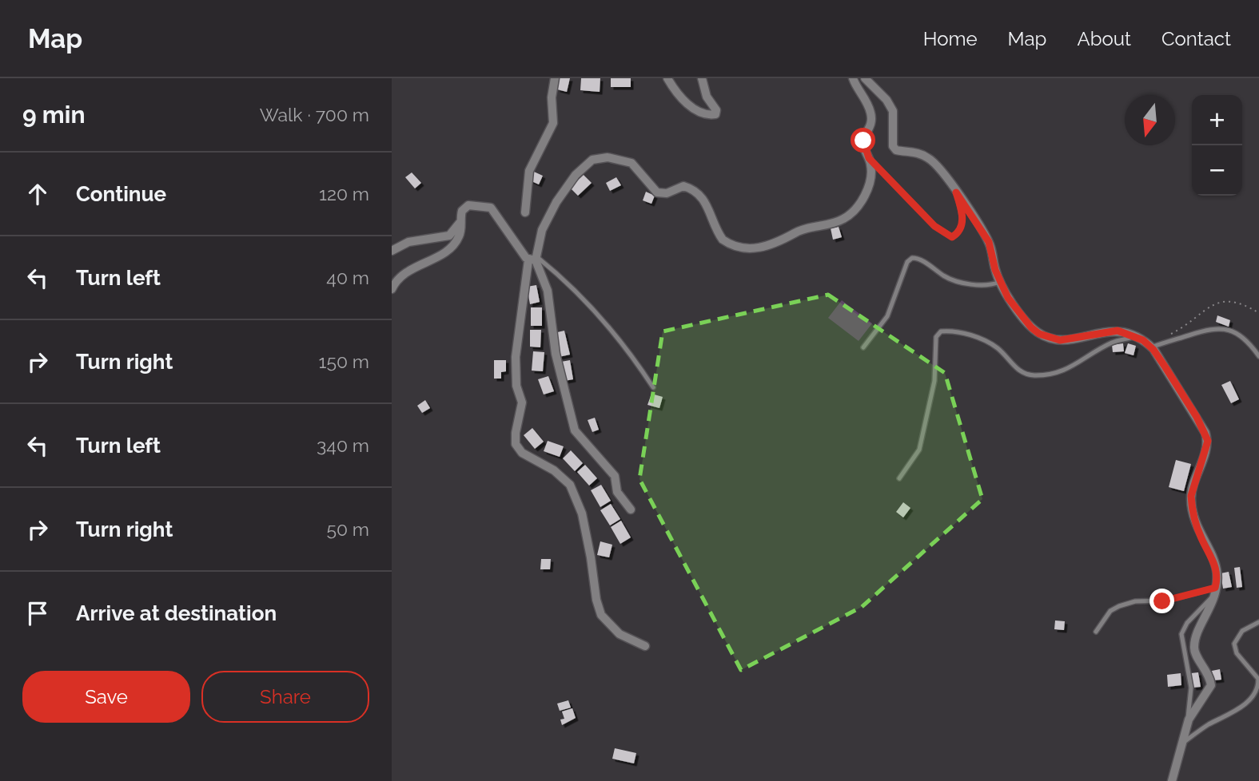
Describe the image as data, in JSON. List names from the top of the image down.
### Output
{
  "north": "bottom",
  "page": {
    "header": "Map",
    "nav": [
      "Home",
      "Map",
      "About",
      "Contact"
    ],
    "heading": ["9 min", "Walk · 700 m"],
    "map_buttons": ["+", "−"],
    "list": [
      ["Continue", "120 m"],
      ["Turn left", "40 m"],
      ["Turn right", "150 m"],
      ["Turn left", "340 m"],
      ["Turn right", "50 m"],
      "Arrive at destination"
    ],
    "buttons": ["Save", "Share"]
  }
}
